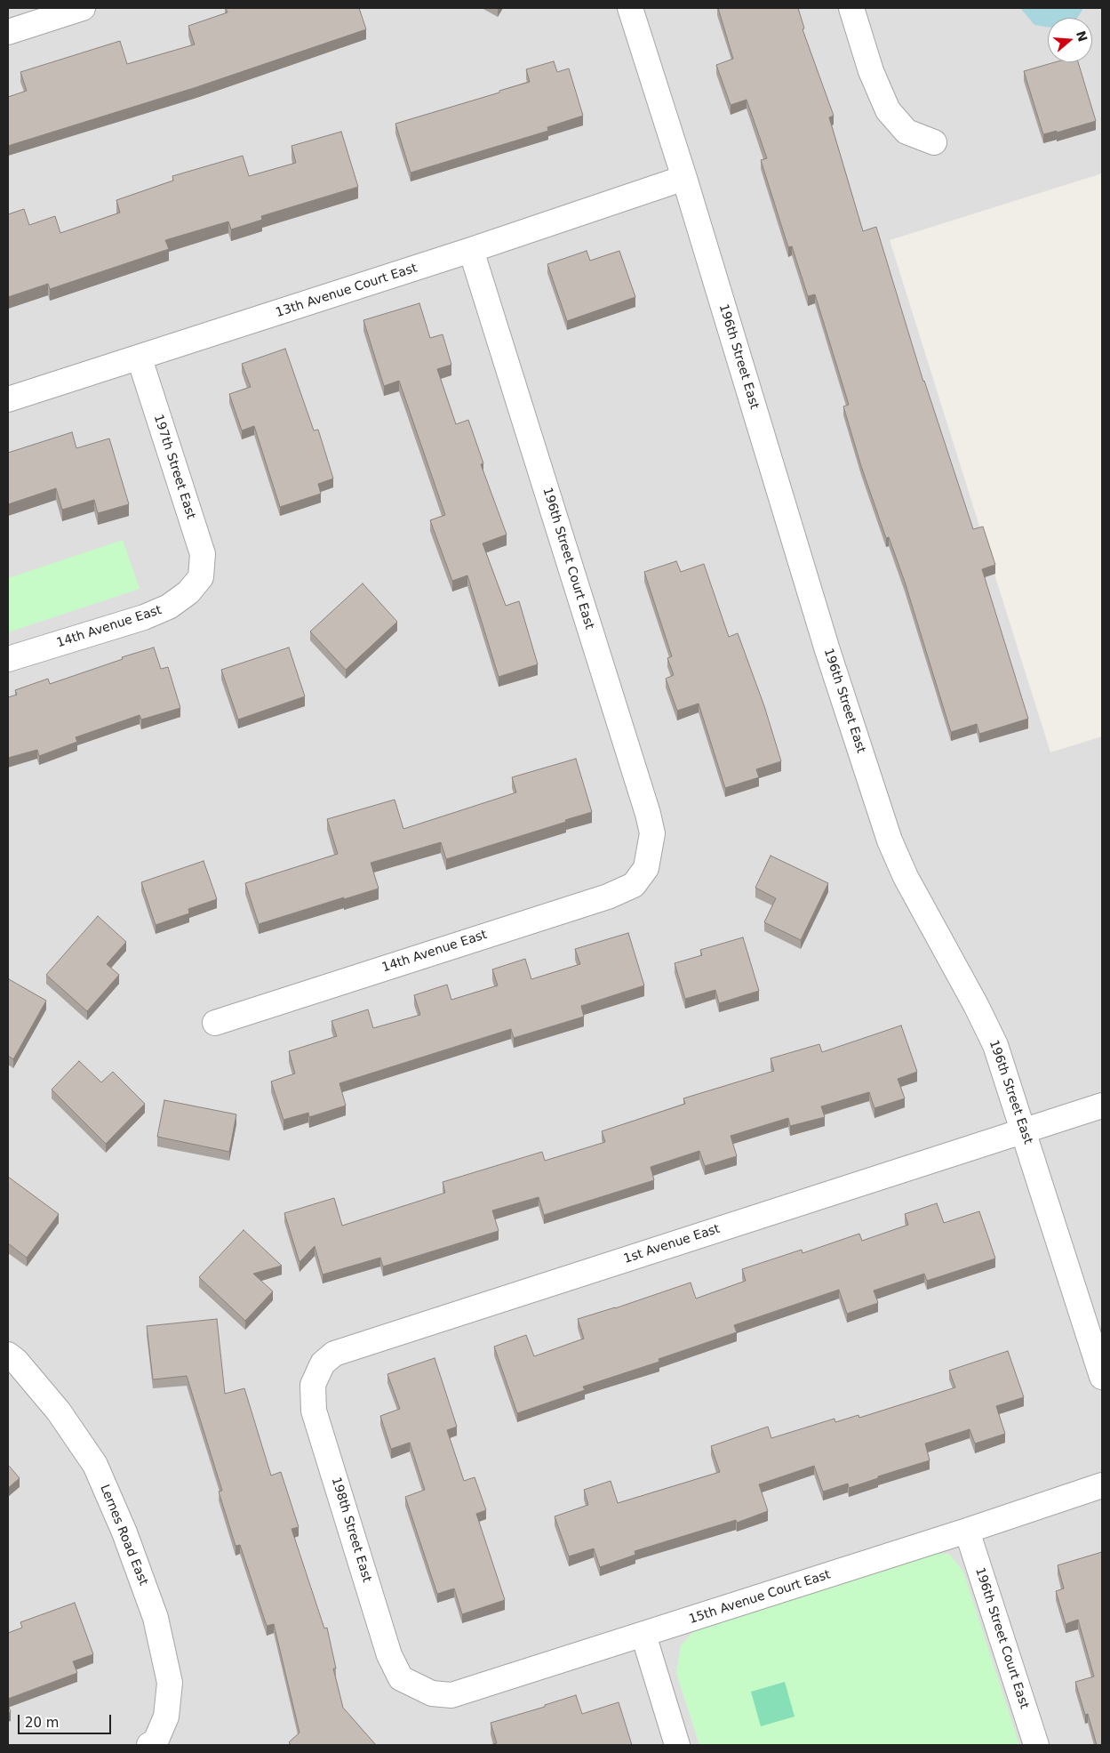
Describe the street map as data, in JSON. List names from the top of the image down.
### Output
{
  "streets": {
    "street": [
      "13th Avenue Court East",
      "196th Street East",
      "197th Street East",
      "196th Street Court East",
      "14th Avenue East",
      "1st Avenue East",
      "198th Street East",
      "Lernes Road East",
      "15th Avenue Court East"
    ]
  },
  "crossings": [
    ["13th Avenue Court East", "196th Street East"],
    ["13th Avenue Court East", "197th Street East"],
    ["13th Avenue Court East", "196th Street Court East"],
    ["196th Street East", "1st Avenue East"],
    ["197th Street East", "14th Avenue East"],
    ["196th Street Court East", "14th Avenue East"],
    ["196th Street Court East", "15th Avenue Court East"],
    ["1st Avenue East", "198th Street East"],
    ["198th Street East", "15th Avenue Court East"]
  ],
  "scale_bar": "20 m",
  "north": "right"
}
